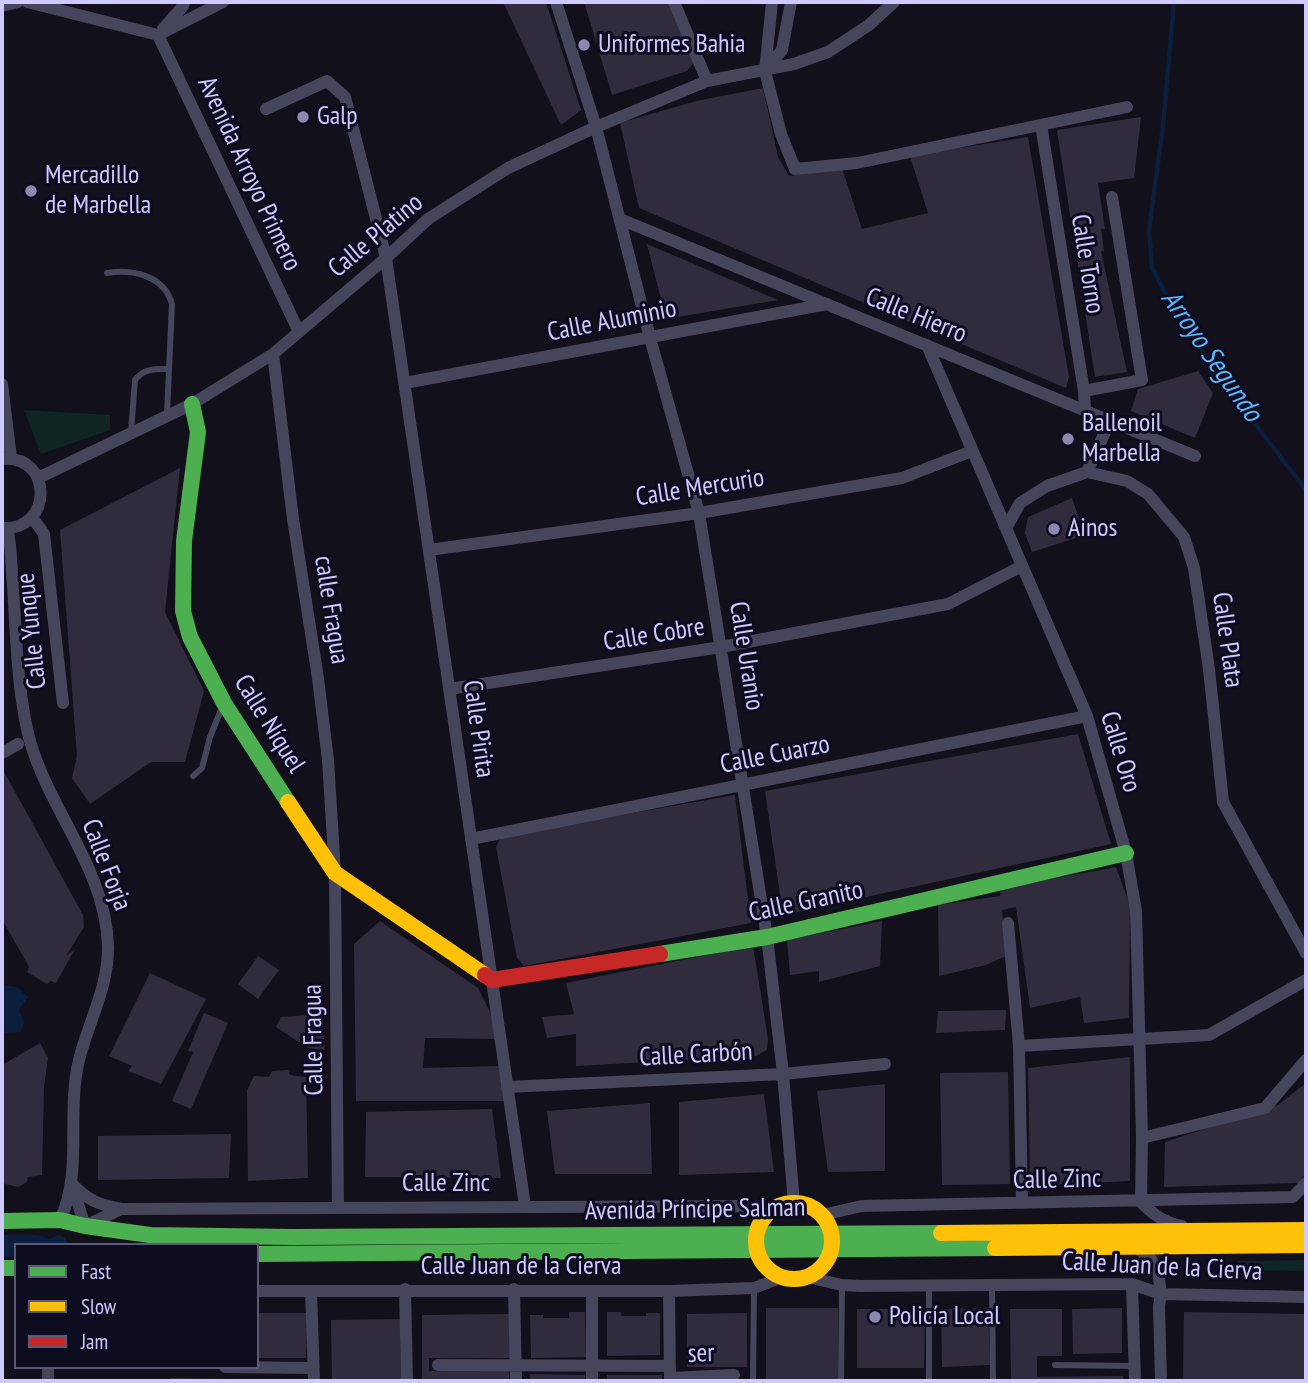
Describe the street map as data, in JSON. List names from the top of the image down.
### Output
{
  "streets": {
    "main road": ["Calle Níquel", "Calle Granito", "Avenida Príncipe Salman"],
    "street": [
      "Avenida Arroyo Primero",
      "Calle Platino",
      "Calle Torno",
      "Calle Hierro",
      "Calle Aluminio",
      "Calle Mercurio",
      "calle Fragua",
      "Calle Yunque",
      "Calle Cobre",
      "Calle Plata",
      "Calle Uranio",
      "Calle Pirita",
      "Calle Oro",
      "Calle Cuarzo",
      "Calle Forja",
      "Calle Fragua",
      "Calle Carbón",
      "Calle Zinc",
      "Calle Juan de la Cierva",
      "ser"
    ]
  },
  "crossings": [
    ["Avenida Arroyo Primero", "Calle Platino"],
    ["Calle Platino", "calle Fragua"],
    ["Calle Platino", "Calle Uranio"],
    ["Calle Platino", "Calle Níquel"],
    ["Calle Platino", "Calle Pirita"],
    ["Calle Torno", "Calle Hierro"],
    ["Calle Hierro", "Calle Aluminio"],
    ["Calle Hierro", "Calle Uranio"],
    ["Calle Hierro", "Calle Oro"],
    ["Calle Aluminio", "Calle Uranio"],
    ["Calle Aluminio", "Calle Pirita"],
    ["Calle Mercurio", "Calle Uranio"],
    ["Calle Mercurio", "Calle Pirita"],
    ["Calle Mercurio", "Calle Oro"],
    ["calle Fragua", "Calle Níquel"],
    ["calle Fragua", "Calle Fragua"],
    ["Calle Cobre", "Calle Uranio"],
    ["Calle Cobre", "Calle Pirita"],
    ["Calle Cobre", "Calle Oro"],
    ["Calle Uranio", "Calle Cuarzo"],
    ["Calle Uranio", "Calle Granito"],
    ["Calle Uranio", "Calle Carbón"],
    ["Calle Níquel", "Calle Pirita"],
    ["Calle Níquel", "Calle Granito"],
    ["Calle Níquel", "Calle Fragua"],
    ["Calle Pirita", "Calle Cuarzo"],
    ["Calle Pirita", "Calle Granito"],
    ["Calle Pirita", "Calle Carbón"],
    ["Calle Pirita", "Calle Zinc"],
    ["Calle Oro", "Calle Cuarzo"],
    ["Calle Oro", "Calle Granito"],
    ["Calle Oro", "Calle Zinc"],
    ["Calle Forja", "Calle Zinc"],
    ["Calle Forja", "Avenida Príncipe Salman"],
    ["Calle Fragua", "Calle Zinc"],
    ["Calle Zinc", "Avenida Príncipe Salman"]
  ],
  "water": ["Arroyo Segundo"],
  "places": [
    "Uniformes Bahia",
    "Galp",
    "Mercadillo de Marbella",
    "Ballenoil Marbella",
    "Ainos",
    "Policía Local"
  ],
  "legend": ["Fast", "Slow", "Jam"]
}
